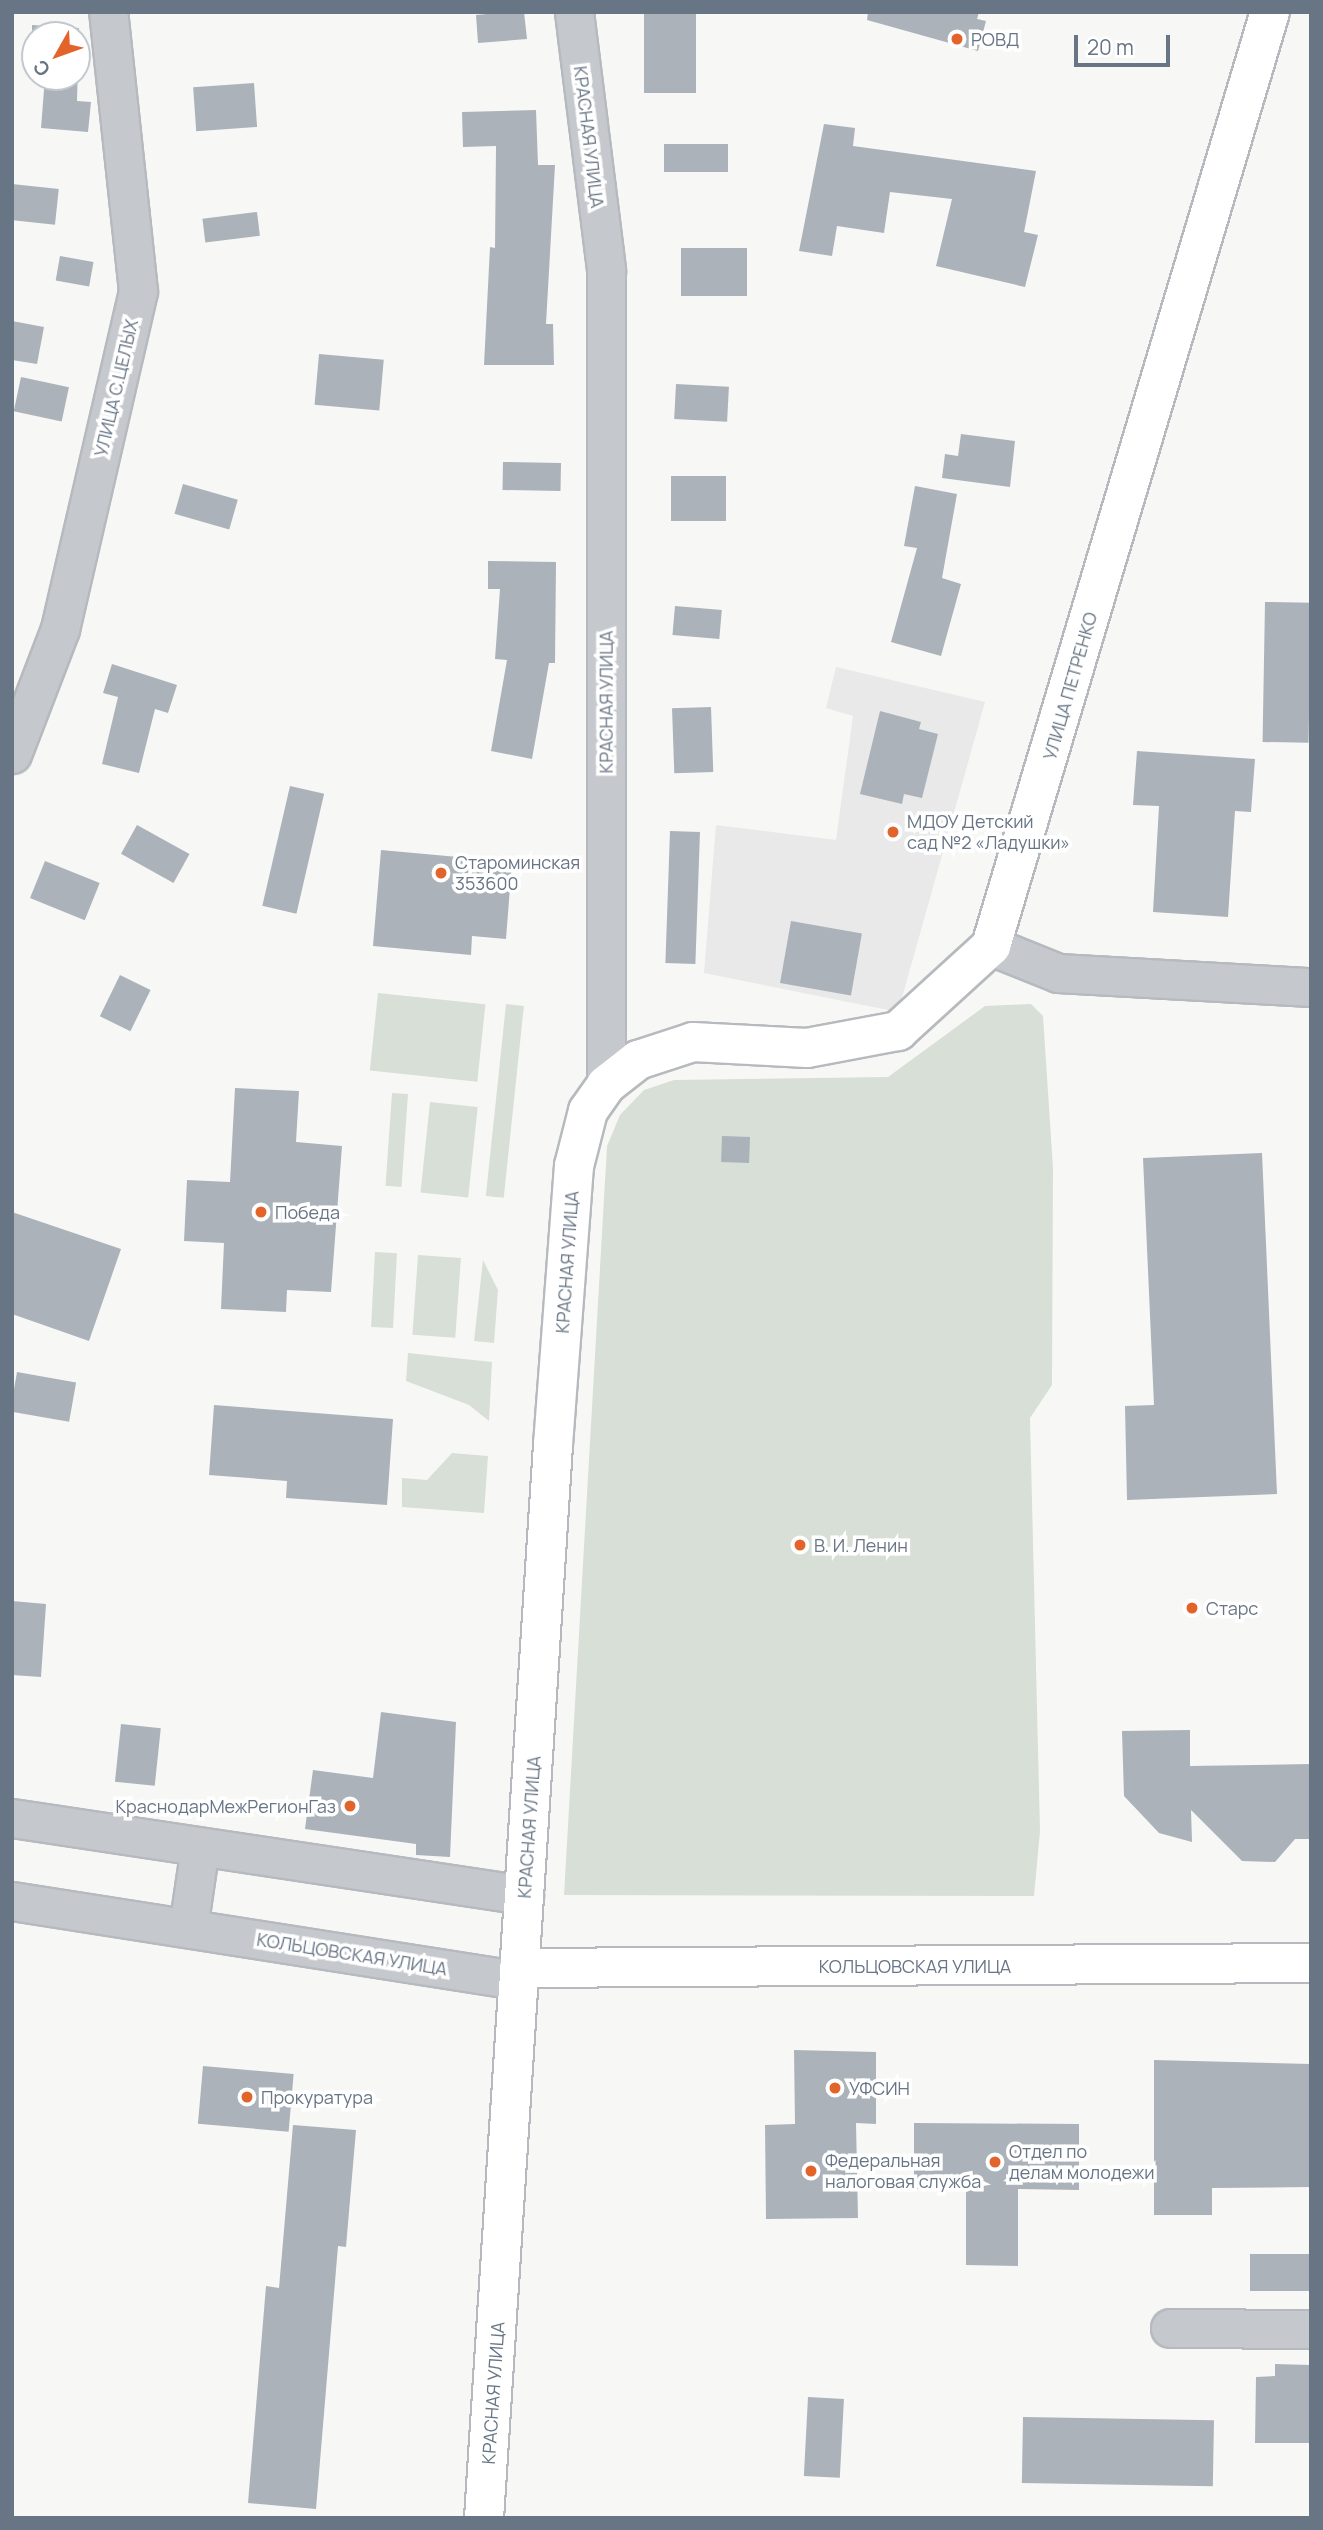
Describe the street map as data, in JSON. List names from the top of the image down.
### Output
{
  "streets": {
    "main road": ["КРАСНАЯ УЛИЦА", "УЛИЦА ПЕТРЕНКО", "КОЛЬЦОВСКАЯ УЛИЦА"],
    "street": ["УЛИЦА С.ЦЕЛЫХ"]
  },
  "crossings": [
    ["КРАСНАЯ УЛИЦА", "КОЛЬЦОВСКАЯ УЛИЦА"]
  ],
  "places": [
    "РОВД",
    "МДОУ Детский сад №2 «Ладушки»",
    "Староминская 353600",
    "Победа",
    "В. И. Ленин",
    "Старс",
    "КраснодарМежРегионГаз",
    "УФСИН",
    "Прокуратура",
    "Отдел по делам молодежи",
    "Федеральная налоговая служба"
  ],
  "scale_bar": "20 m",
  "north": "bottom left"
}
